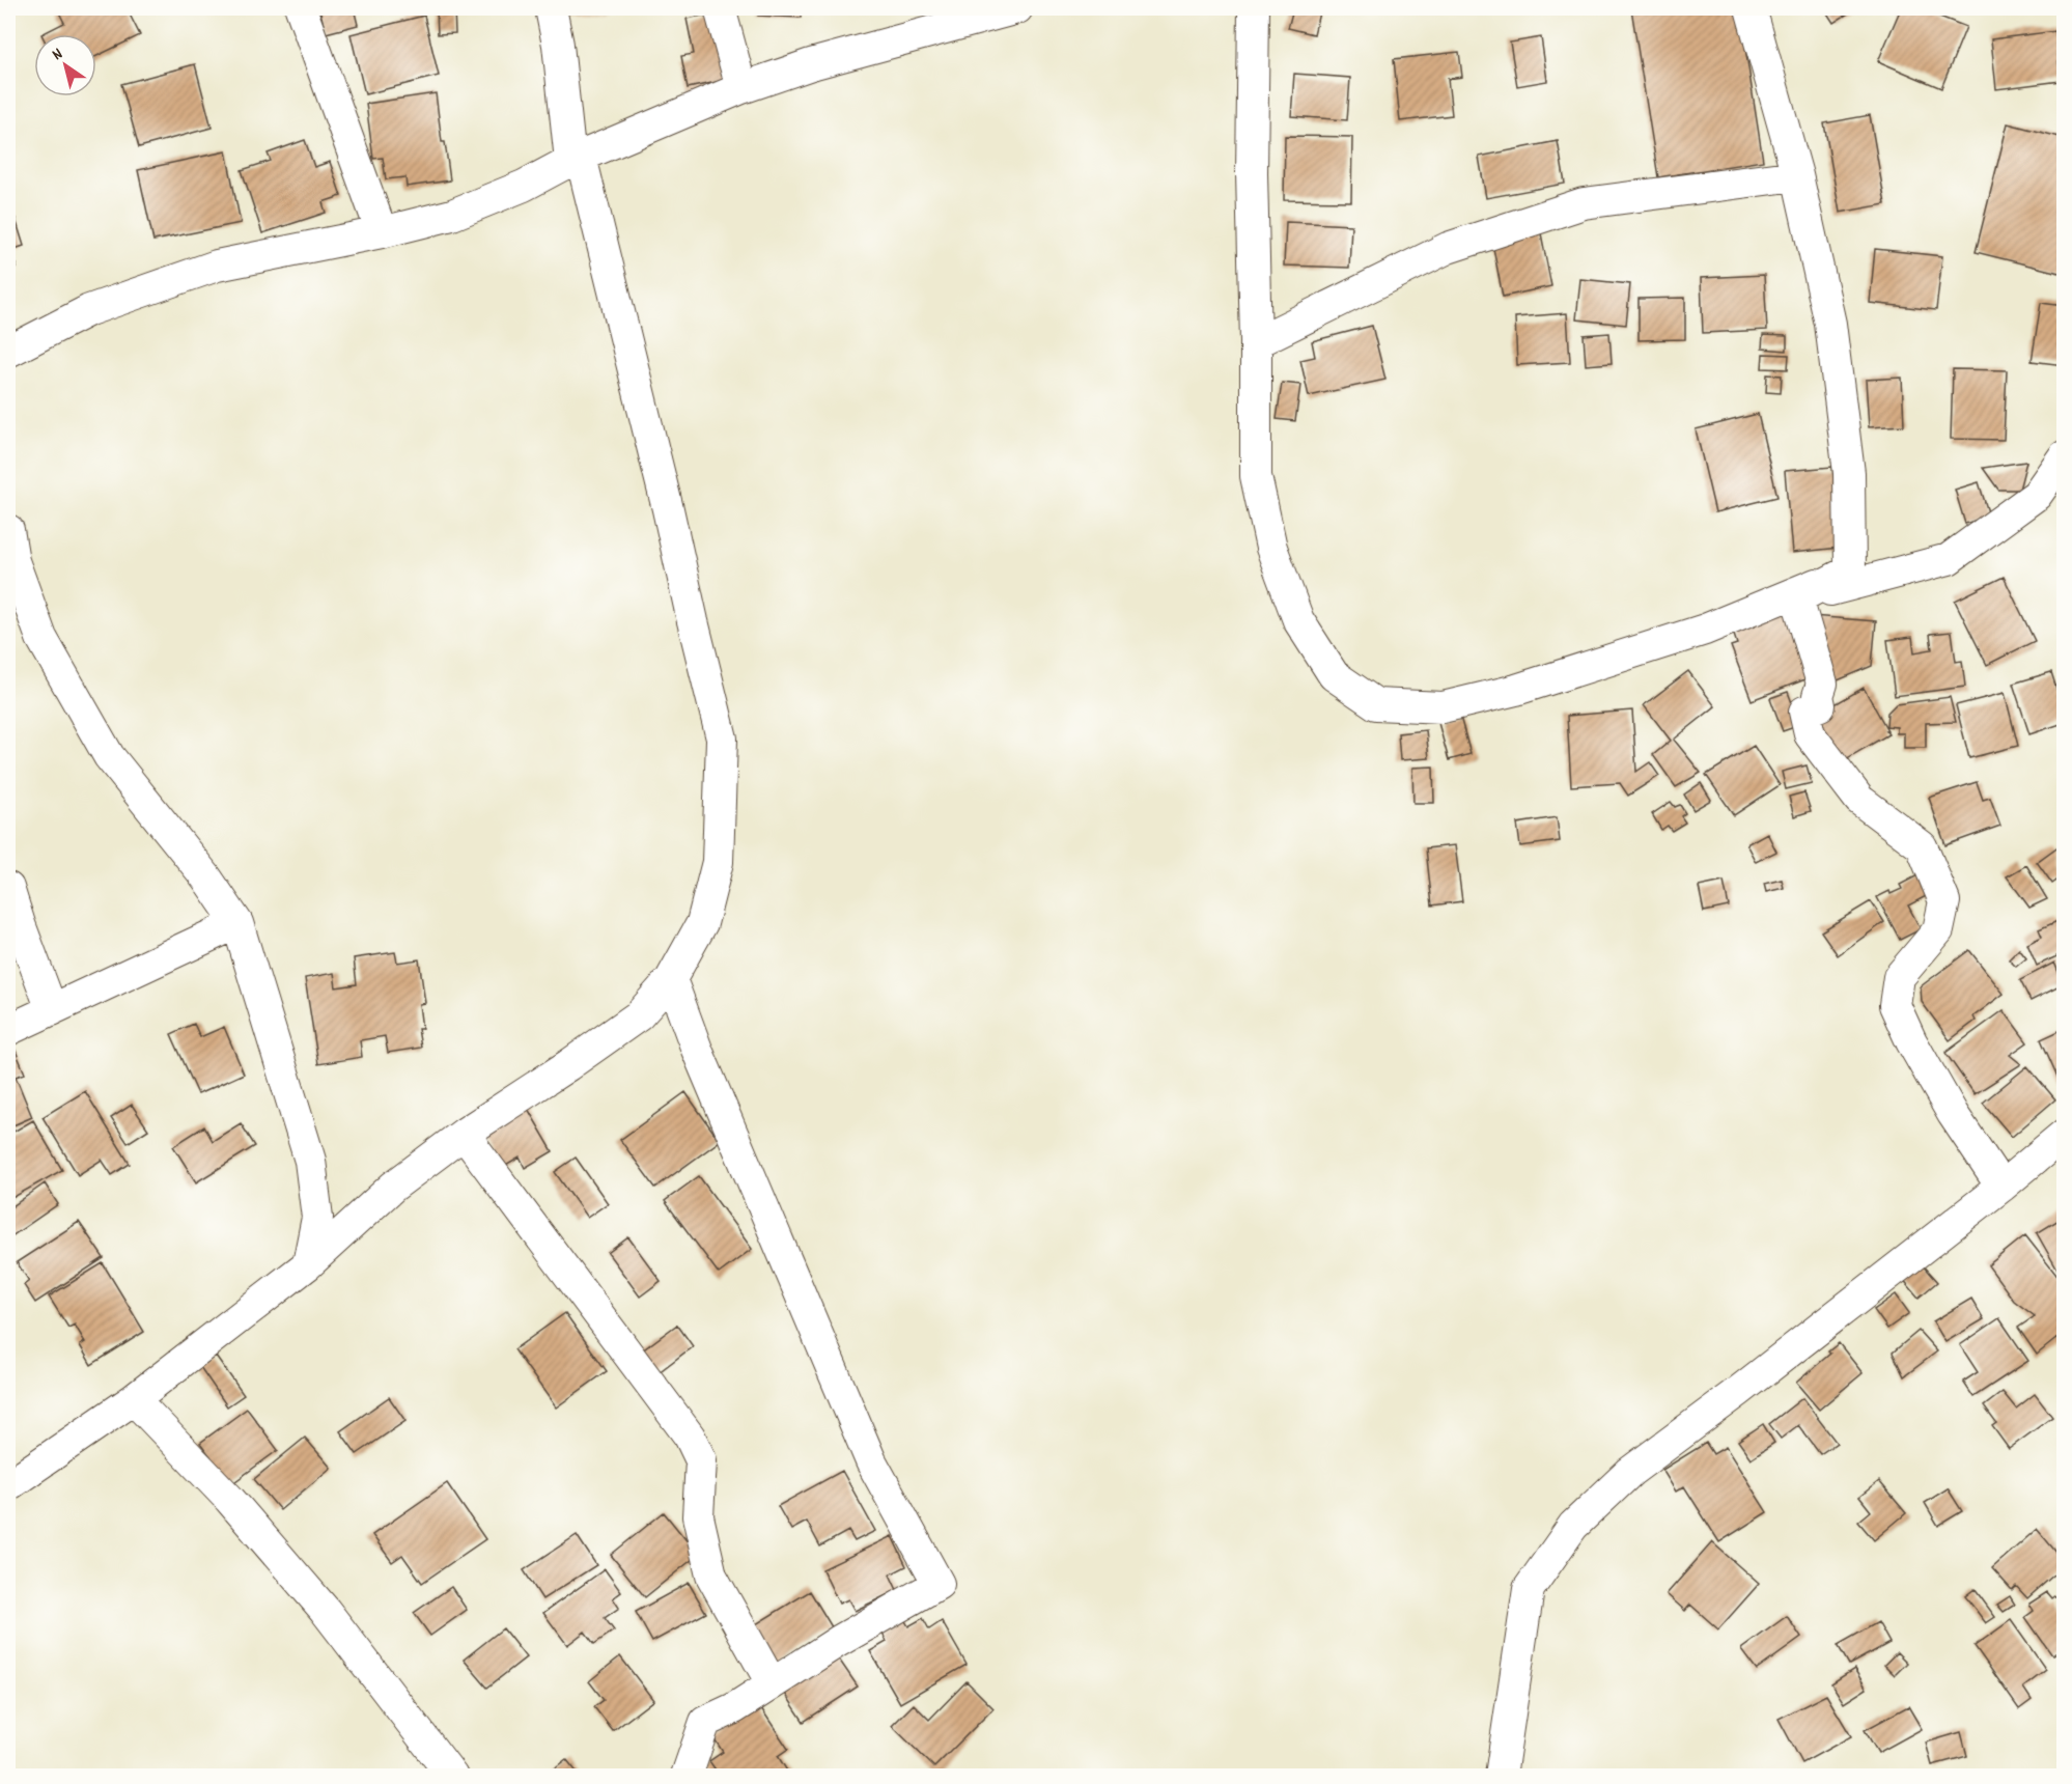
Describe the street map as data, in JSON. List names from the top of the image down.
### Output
{
  "north": "top left"
}
